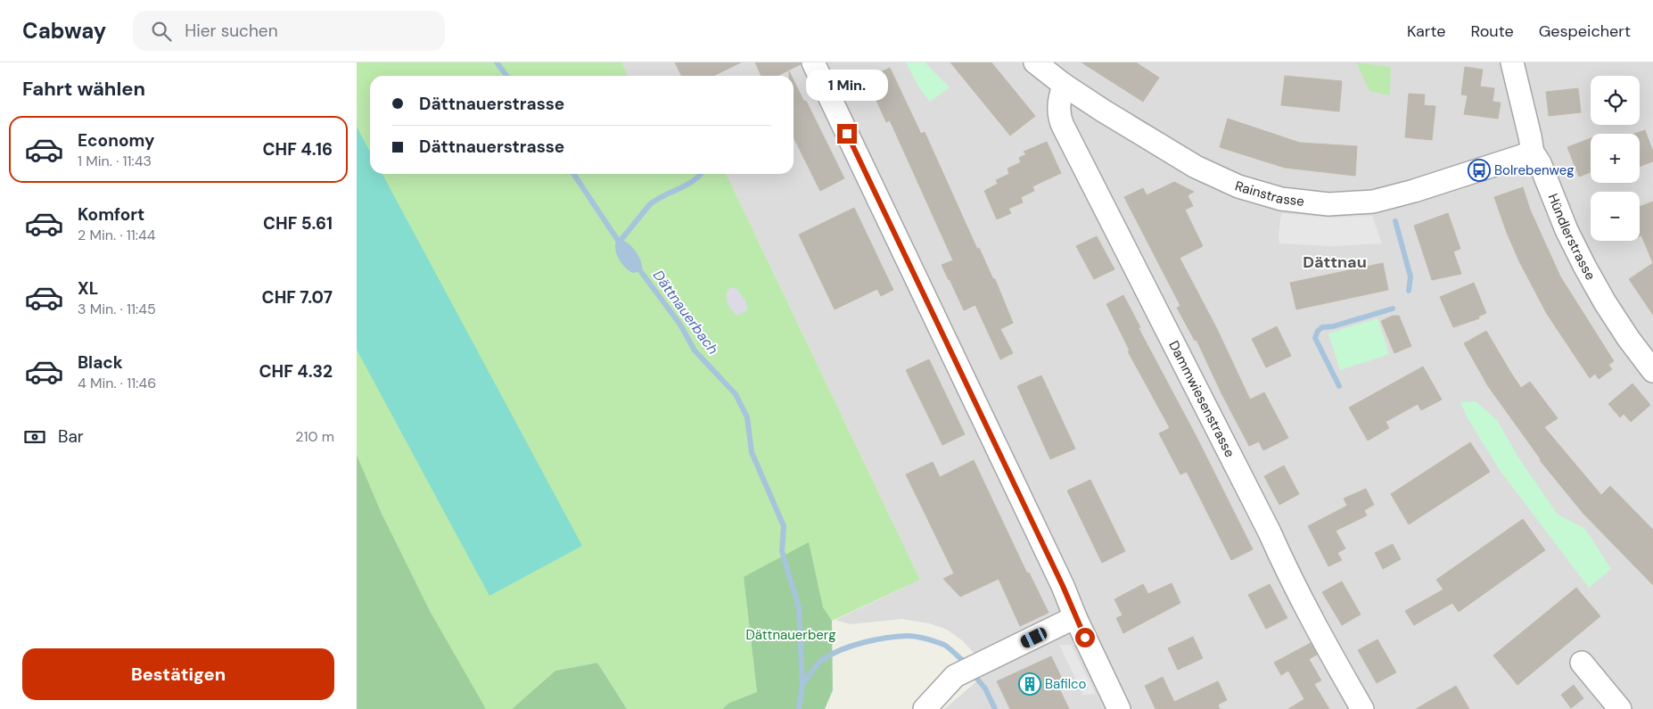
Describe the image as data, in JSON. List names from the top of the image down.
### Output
{
  "streets": {
    "street": ["Rainstrasse", "Hündlerstrasse", "Dammwiesenstrasse"]
  },
  "crossings": [
    ["Rainstrasse", "Hündlerstrasse"],
    ["Rainstrasse", "Dammwiesenstrasse"]
  ],
  "districts": ["Dättnau"],
  "water": ["Dättnauerbach"],
  "parks": ["Dättnauerberg"],
  "places": {
    "bus stop": ["Bolrebenweg"],
    "building": ["Bafilco"]
  },
  "page": {
    "header": "Cabway",
    "search": "Hier suchen",
    "nav": ["Karte", "Route", "Gespeichert"],
    "heading": "Fahrt wählen",
    "bubble": "1 Min.",
    "map_buttons": ["+", "−"],
    "banner": ["Dättnauerstrasse", "Dättnauerstrasse"],
    "list": [
      {
        "name": "Economy",
        "note": "1 Min. · 11:43",
        "value": "CHF 4.16"
      },
      {
        "name": "Komfort",
        "note": "2 Min. · 11:44",
        "value": "CHF 5.61"
      },
      {
        "name": "XL",
        "note": "3 Min. · 11:45",
        "value": "CHF 7.07"
      },
      {
        "name": "Black",
        "note": "4 Min. · 11:46",
        "value": "CHF 4.32"
      }
    ],
    "pay": ["Bar", "210 m"],
    "buttons": "Bestätigen"
  }
}
